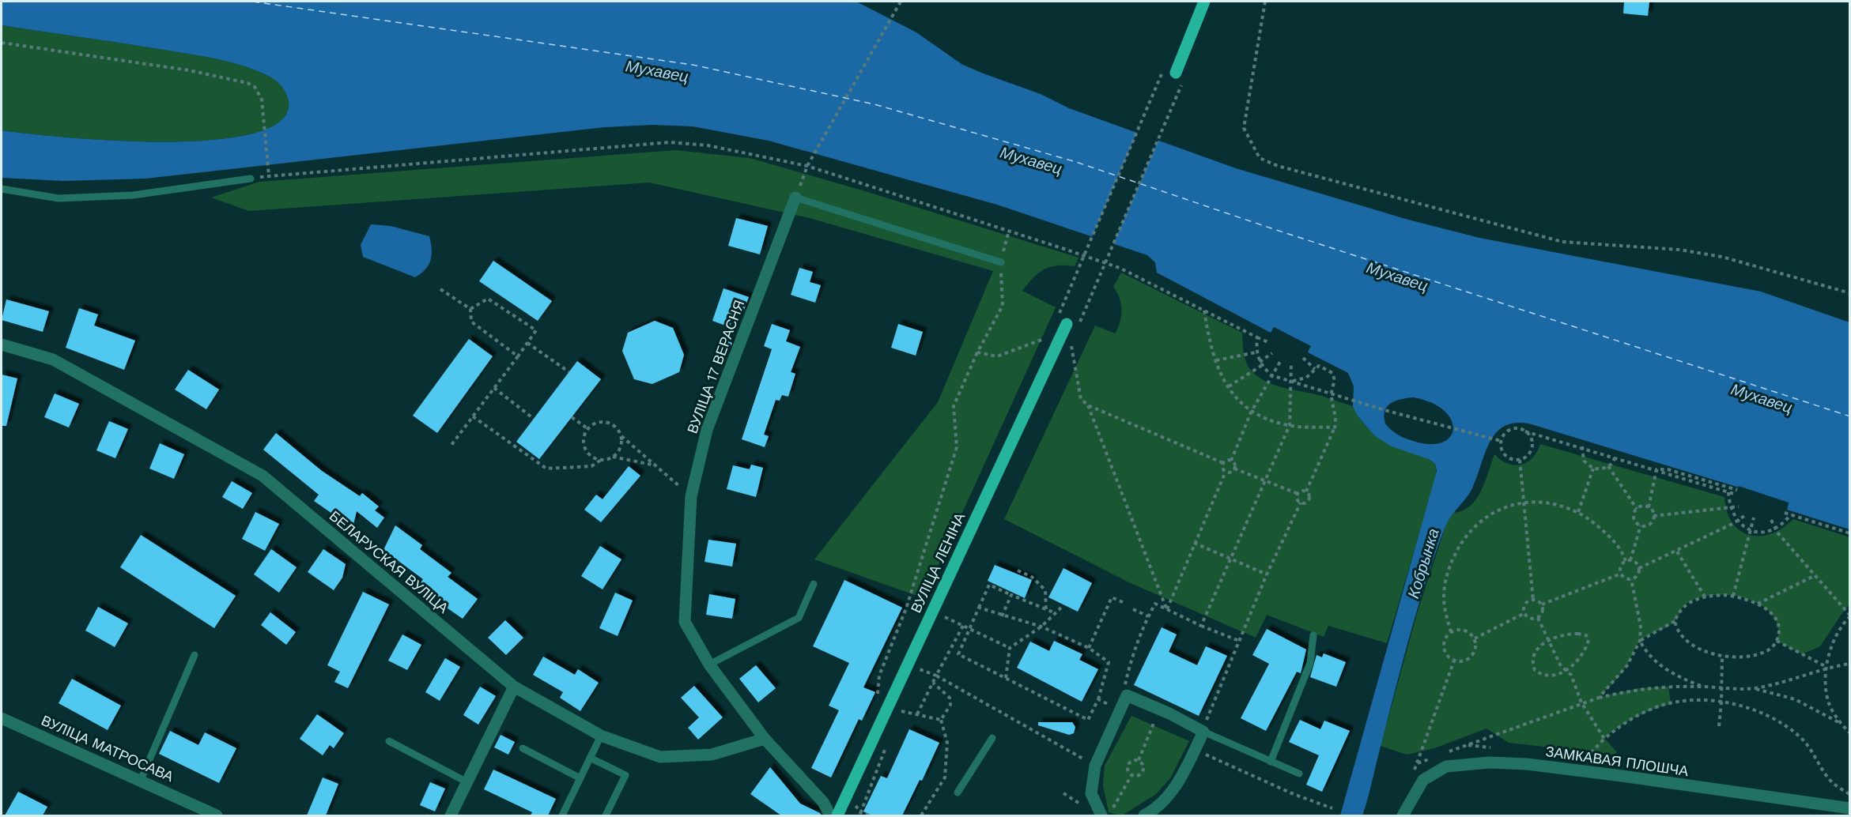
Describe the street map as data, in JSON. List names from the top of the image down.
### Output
{
  "streets": {
    "main road": ["ВУЛІЦА ЛЕНІНА"],
    "street": [
      "ВУЛІЦА 17 ВЕРАСНЯ",
      "БЕЛАРУСКАЯ ВУЛІЦА",
      "ВУЛІЦА МАТРОСАВА",
      "ЗАМКАВАЯ ПЛОШЧА"
    ]
  },
  "crossings": [
    ["ВУЛІЦА 17 ВЕРАСНЯ", "БЕЛАРУСКАЯ ВУЛІЦА"]
  ],
  "water": ["Мухавец", "Кобрынка"]
}
